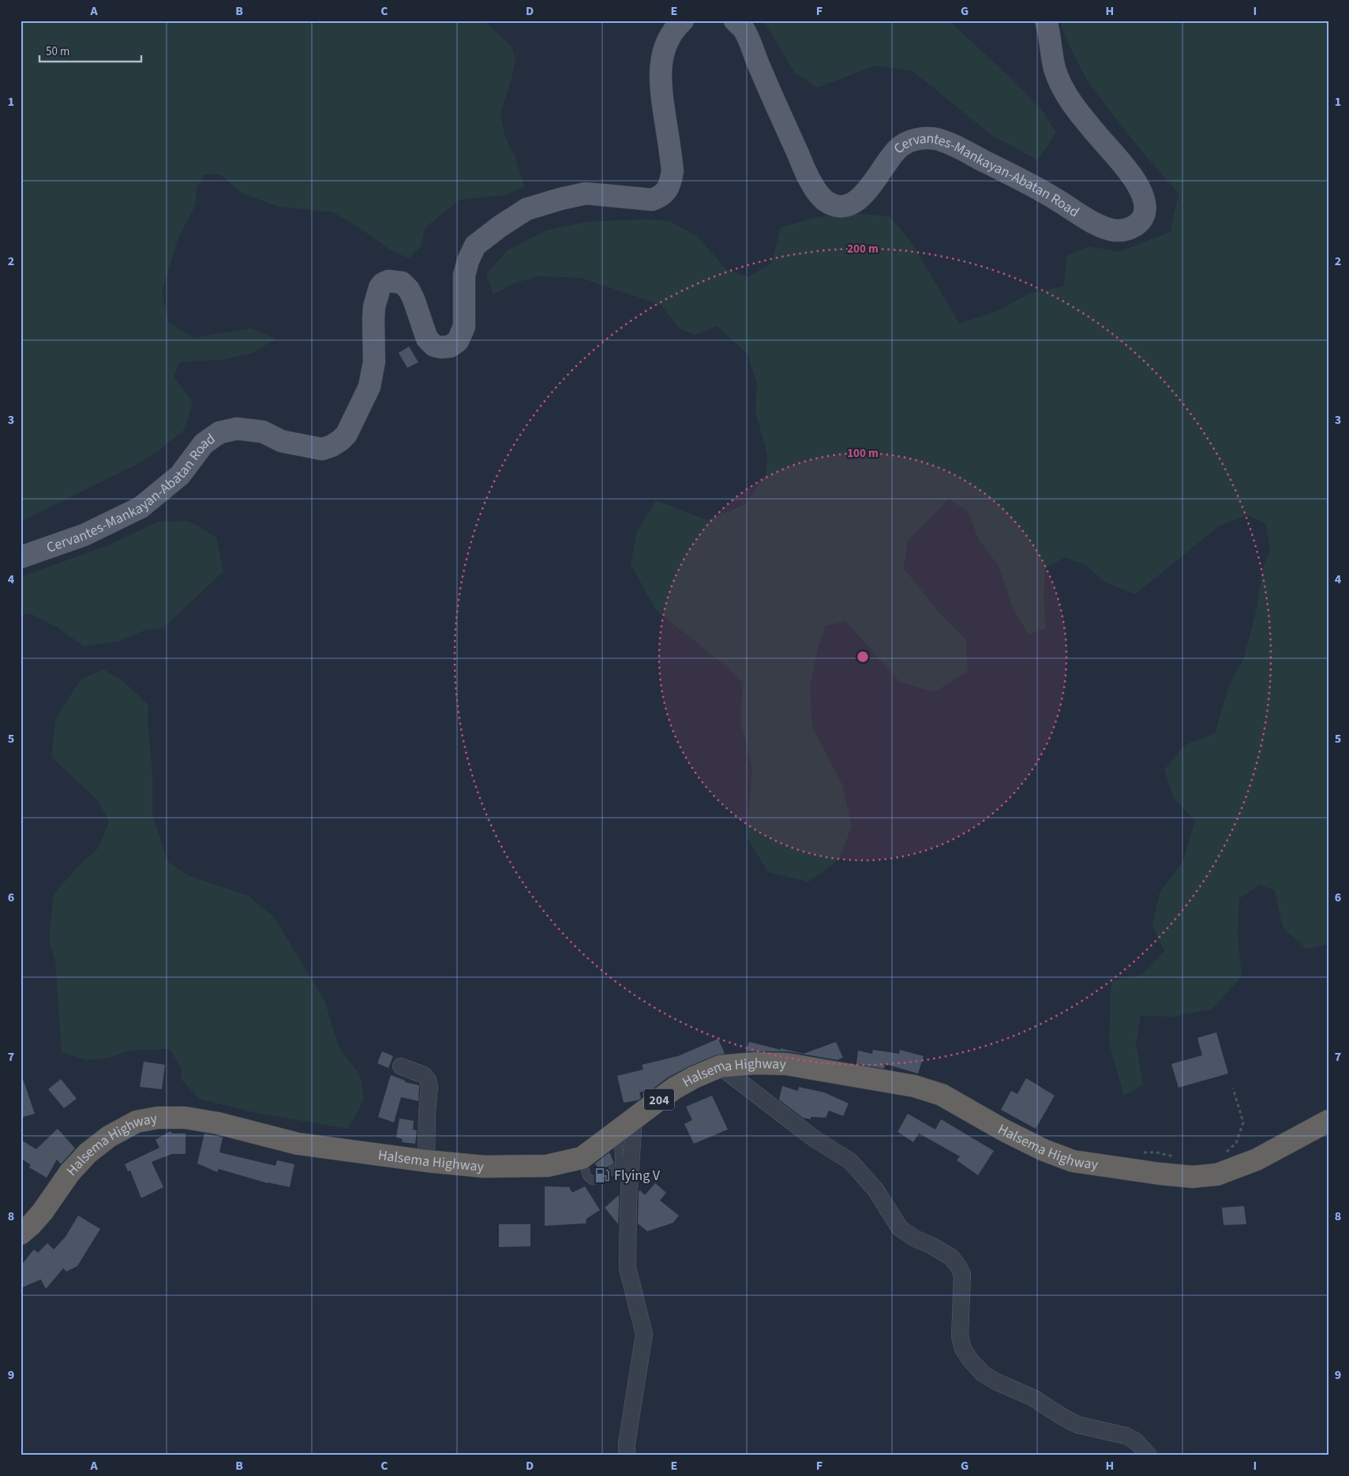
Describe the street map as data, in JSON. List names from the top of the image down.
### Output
{
  "streets": {
    "highway": ["Halsema Highway", "204"],
    "main road": ["Cervantes-Mankayan-Abatan Road"]
  },
  "places": {
    "fuel station": ["Flying V"]
  },
  "scale_bar": "50 m",
  "grid": {
    "columns": [
      "A",
      "B",
      "C",
      "D",
      "E",
      "F",
      "G",
      "H",
      "I"
    ],
    "rows": [
      "1",
      "2",
      "3",
      "4",
      "5",
      "6",
      "7",
      "8",
      "9"
    ]
  },
  "rings": ["200 m", "100 m"]
}
